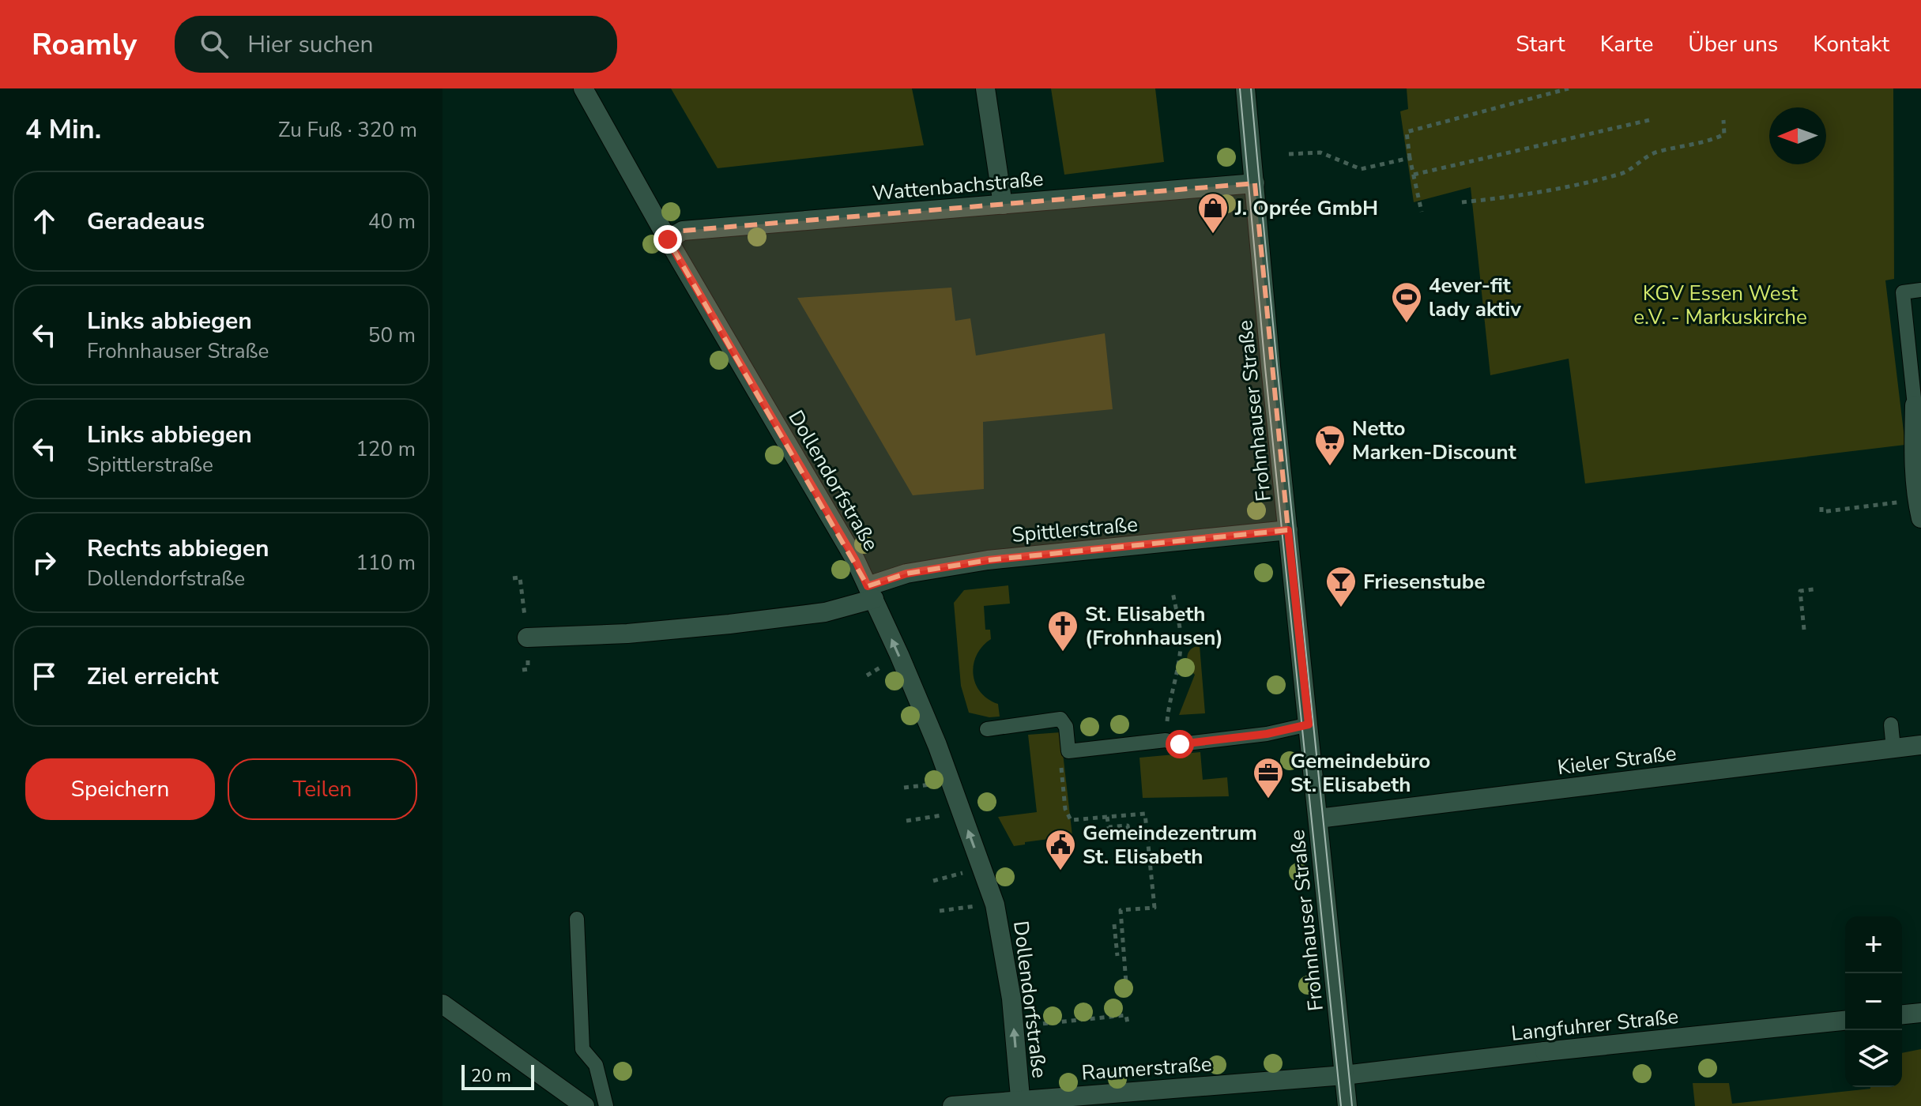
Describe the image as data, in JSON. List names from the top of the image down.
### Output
{
  "streets": {
    "street": [
      "Wattenbachstraße",
      "Frohnhauser Straße",
      "Dollendorfstraße",
      "Spittlerstraße",
      "Kieler Straße",
      "Langfuhrer Straße",
      "Raumerstraße"
    ]
  },
  "crossings": [
    ["Wattenbachstraße", "Frohnhauser Straße"],
    ["Wattenbachstraße", "Dollendorfstraße"],
    ["Frohnhauser Straße", "Spittlerstraße"],
    ["Frohnhauser Straße", "Kieler Straße"],
    ["Frohnhauser Straße", "Langfuhrer Straße"],
    ["Frohnhauser Straße", "Raumerstraße"],
    ["Dollendorfstraße", "Spittlerstraße"],
    ["Dollendorfstraße", "Raumerstraße"],
    ["Langfuhrer Straße", "Raumerstraße"]
  ],
  "parks": ["KGV Essen West e.V. - Markuskirche"],
  "places": {
    "shop": ["J. Oprée GmbH"],
    "sports": ["4ever-fit lady aktiv"],
    "supermarket": ["Netto Marken-Discount"],
    "bar": ["Friesenstube"],
    "church": ["St. Elisabeth (Frohnhausen)"],
    "office": ["Gemeindebüro St. Elisabeth"],
    "public building": ["Gemeindezentrum St. Elisabeth"]
  },
  "scale_bar": "20 m",
  "north": "left",
  "page": {
    "header": "Roamly",
    "search": "Hier suchen",
    "nav": [
      "Start",
      "Karte",
      "Über uns",
      "Kontakt"
    ],
    "heading": ["4 Min.", "Zu Fuß · 320 m"],
    "list": [
      ["Geradeaus", "40 m"],
      ["Links abbiegen", "Frohnhauser Straße", "50 m"],
      ["Links abbiegen", "Spittlerstraße", "120 m"],
      ["Rechts abbiegen", "Dollendorfstraße", "110 m"],
      "Ziel erreicht"
    ],
    "buttons": ["Speichern", "Teilen"],
    "map_buttons": ["+", "−"],
    "scale": "20 m"
  }
}
